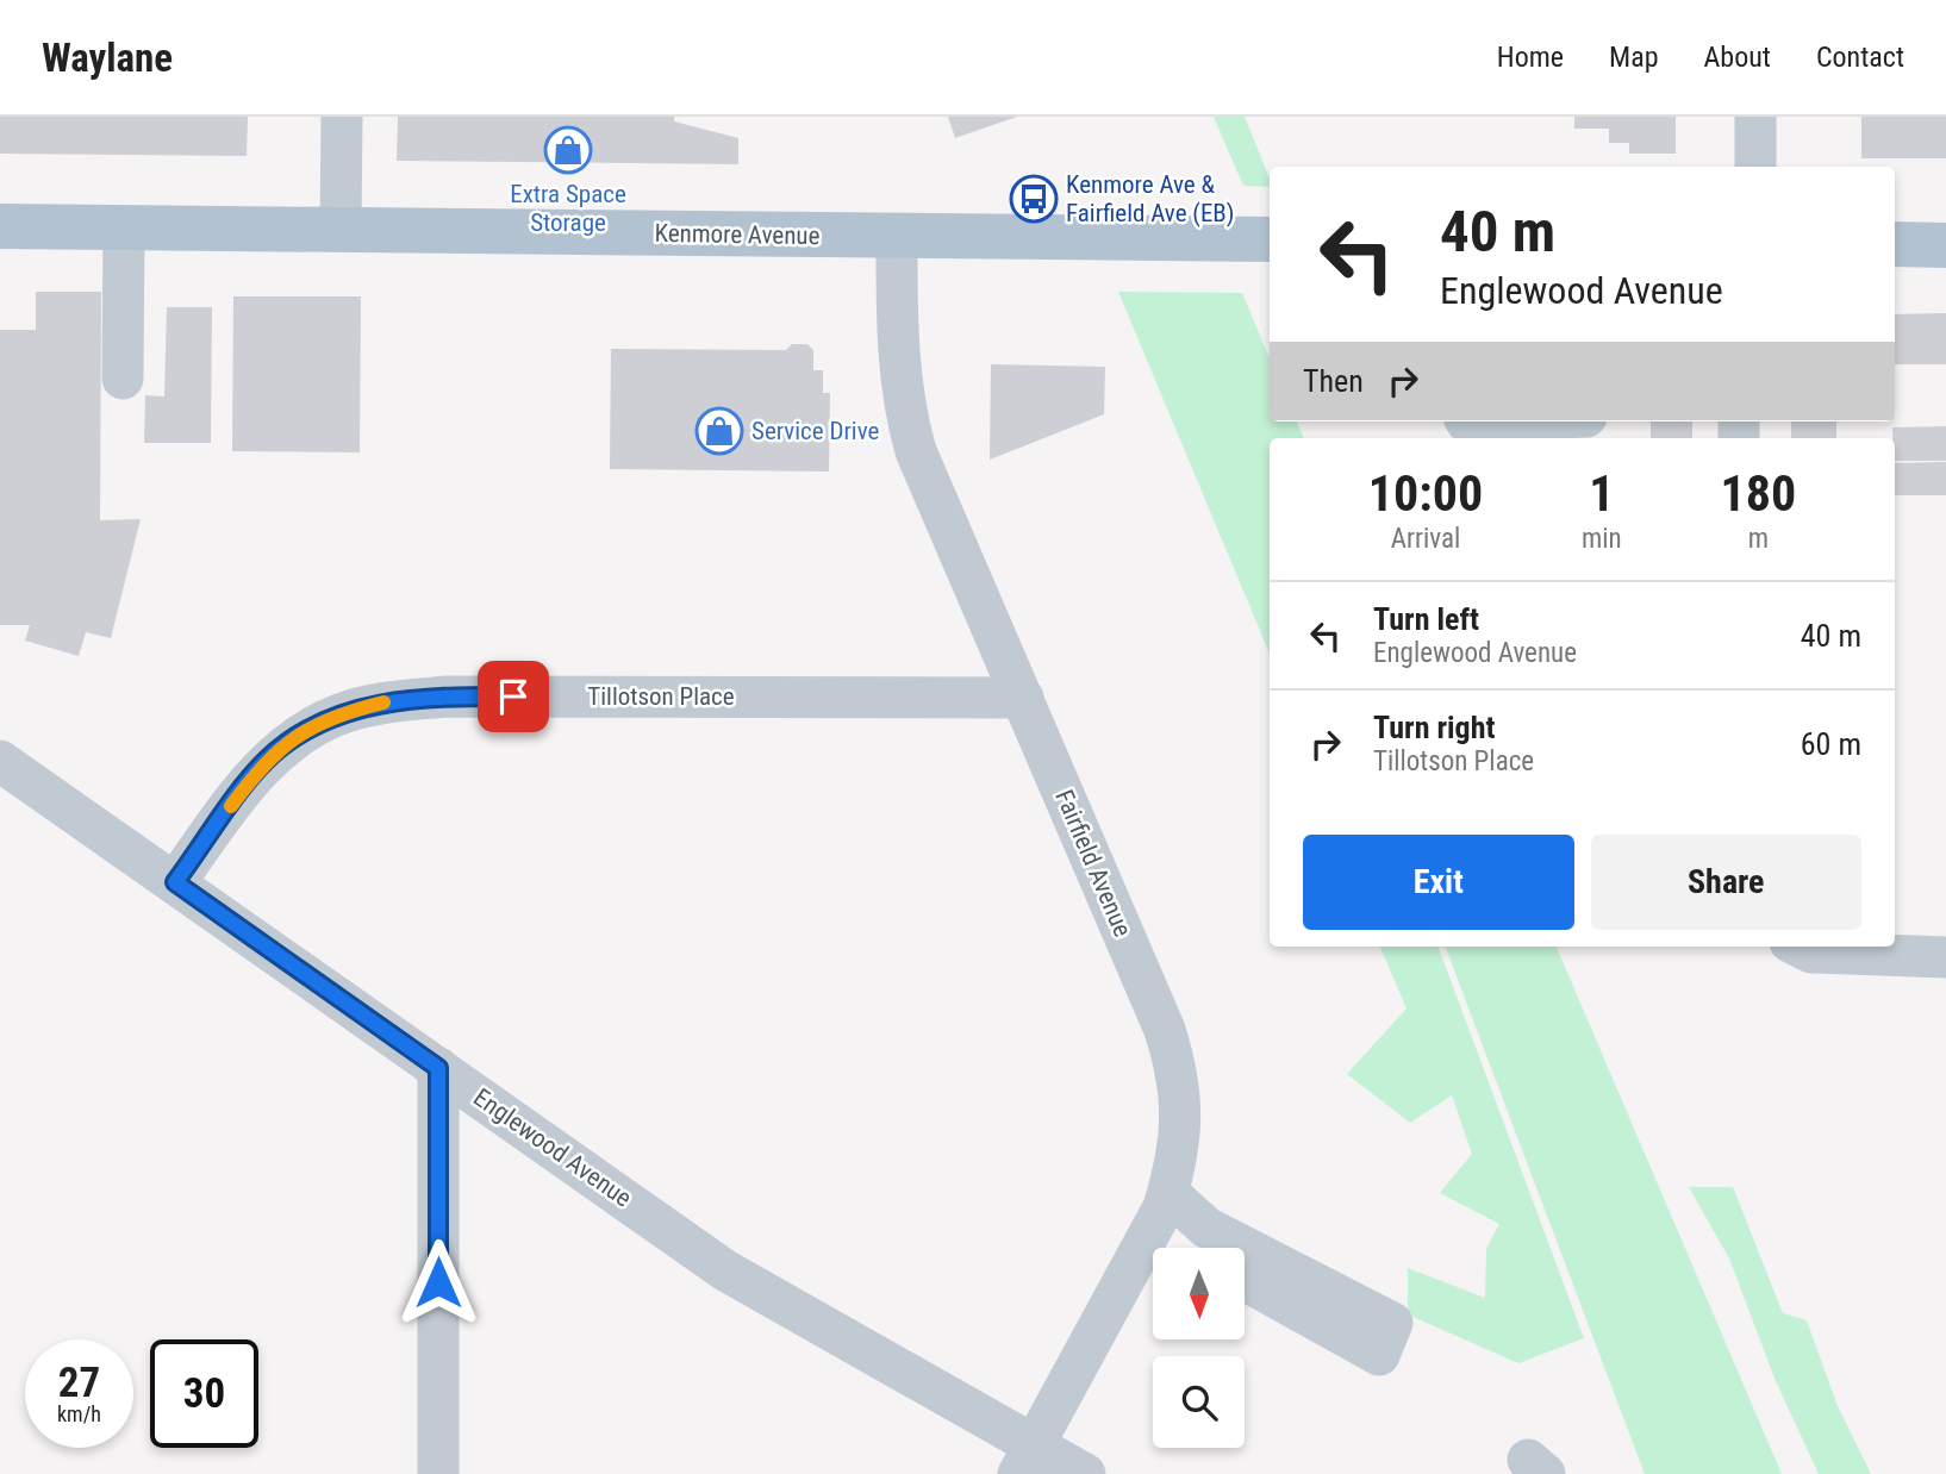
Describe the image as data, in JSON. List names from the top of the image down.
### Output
{
  "streets": {
    "main road": ["Kenmore Avenue"],
    "street": ["Tillotson Place", "Fairfield Avenue", "Englewood Avenue"]
  },
  "crossings": [
    ["Kenmore Avenue", "Fairfield Avenue"],
    ["Tillotson Place", "Fairfield Avenue"],
    ["Tillotson Place", "Englewood Avenue"],
    ["Fairfield Avenue", "Englewood Avenue"]
  ],
  "places": {
    "shop": ["Extra Space Storage", "Service Drive"],
    "bus stop": ["Kenmore Ave & Fairfield Ave (EB)"]
  },
  "north": "bottom",
  "page": {
    "header": "Waylane",
    "nav": [
      "Home",
      "Map",
      "About",
      "Contact"
    ],
    "turn": ["40 m", "Englewood Avenue"],
    "then": "Then",
    "eta": [
      "10:00",
      "Arrival",
      "1",
      "min",
      "180",
      "m"
    ],
    "list": [
      {
        "name": "Turn left",
        "note": "Englewood Avenue",
        "value": "40 m"
      },
      {
        "name": "Turn right",
        "note": "Tillotson Place",
        "value": "60 m"
      }
    ],
    "buttons": ["Exit", "Share"],
    "speed": "27 km/h",
    "limit": "30"
  }
}
